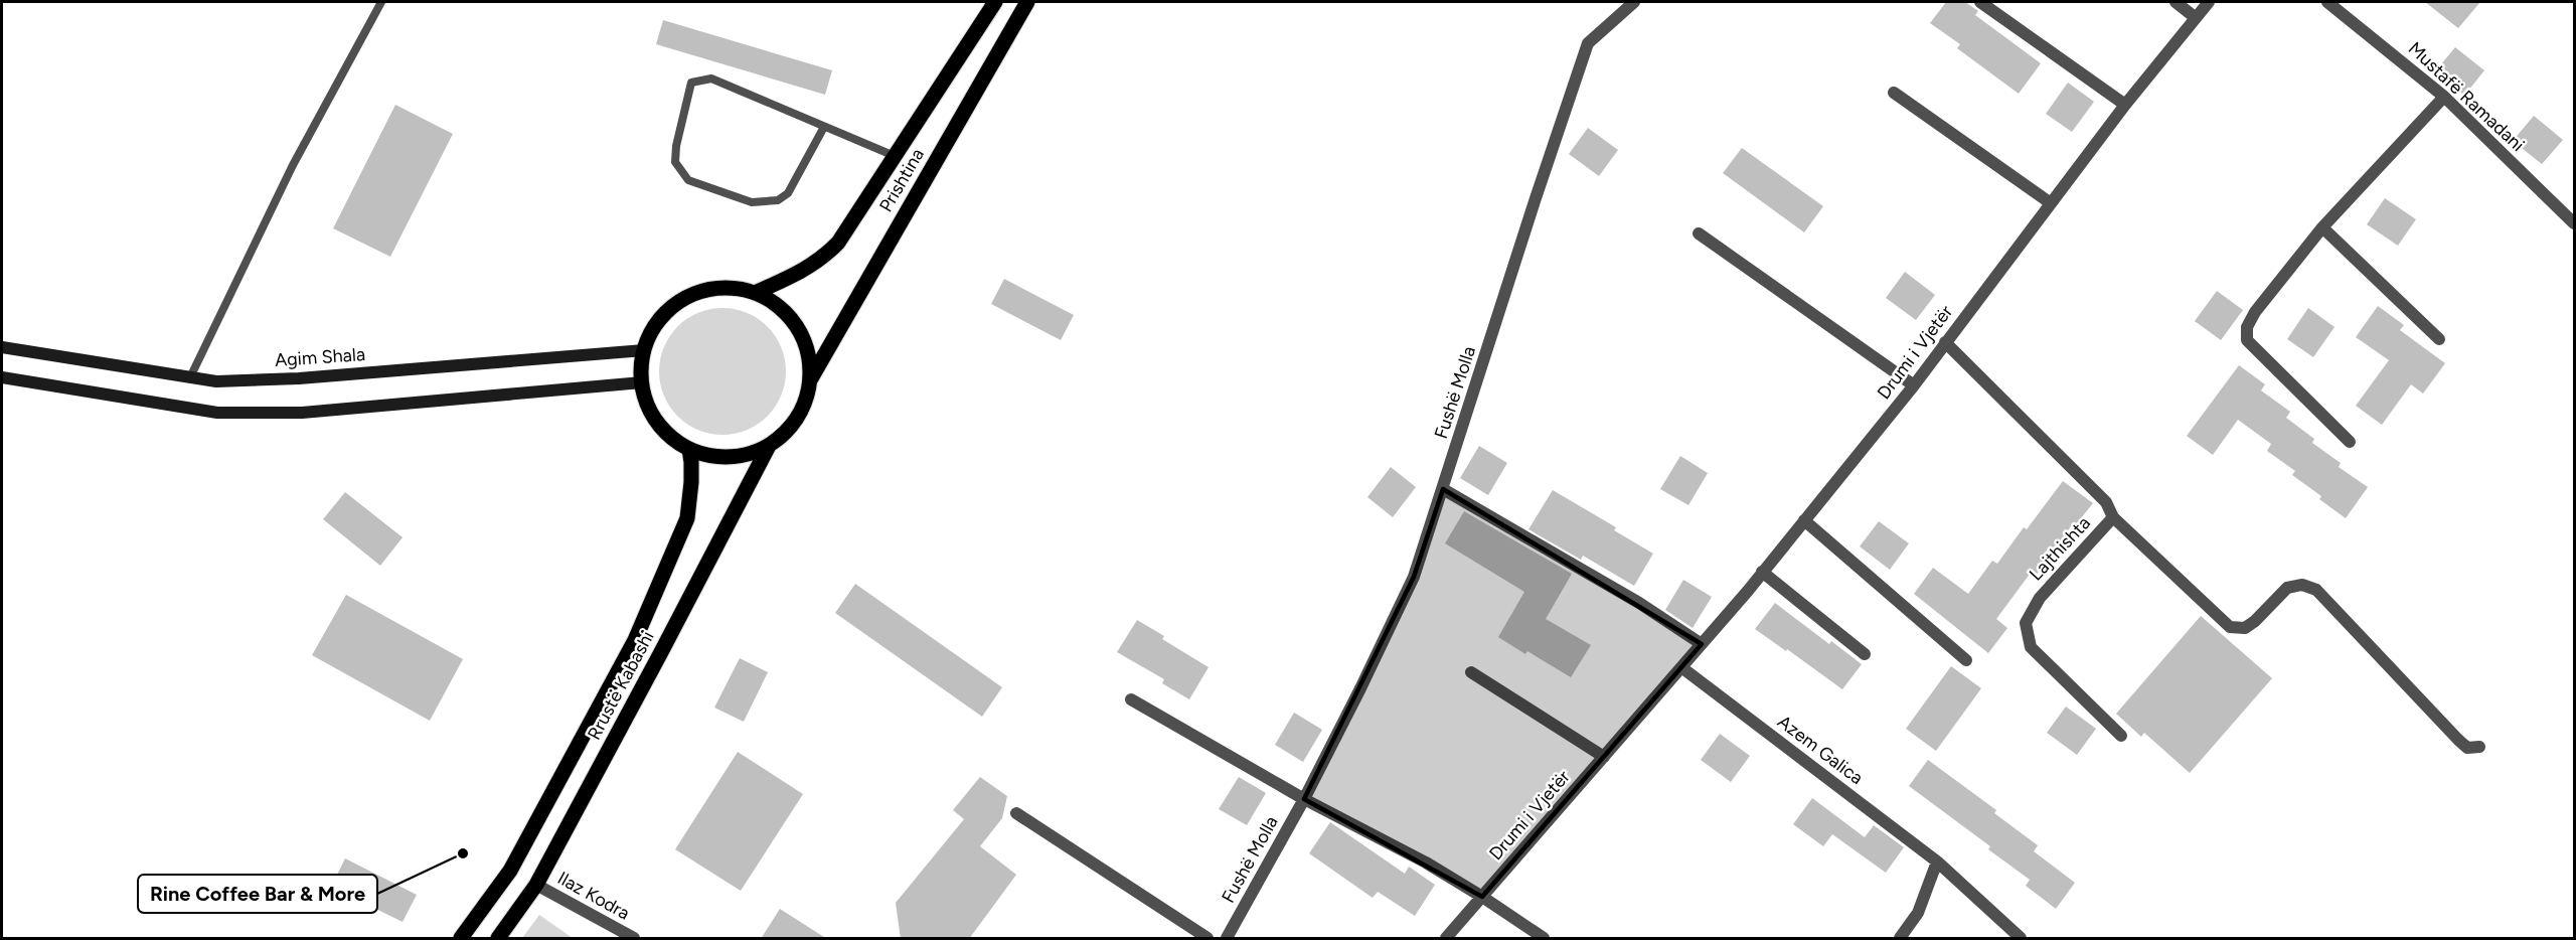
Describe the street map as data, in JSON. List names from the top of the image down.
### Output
{
  "streets": {
    "main road": ["Prishtina", "Agim Shala", "Rrustë Kabashi"],
    "street": [
      "Mustafë Ramadani",
      "Drumi i Vjetër",
      "Fushë Molla",
      "Lajthishta",
      "Azem Galica",
      "Ilaz Kodra"
    ]
  },
  "crossings": [
    ["Prishtina", "Agim Shala"],
    ["Prishtina", "Rrustë Kabashi"],
    ["Drumi i Vjetër", "Lajthishta"],
    ["Drumi i Vjetër", "Azem Galica"],
    ["Agim Shala", "Rrustë Kabashi"],
    ["Rrustë Kabashi", "Ilaz Kodra"]
  ],
  "places": ["Rine Coffee Bar & More"]
}
